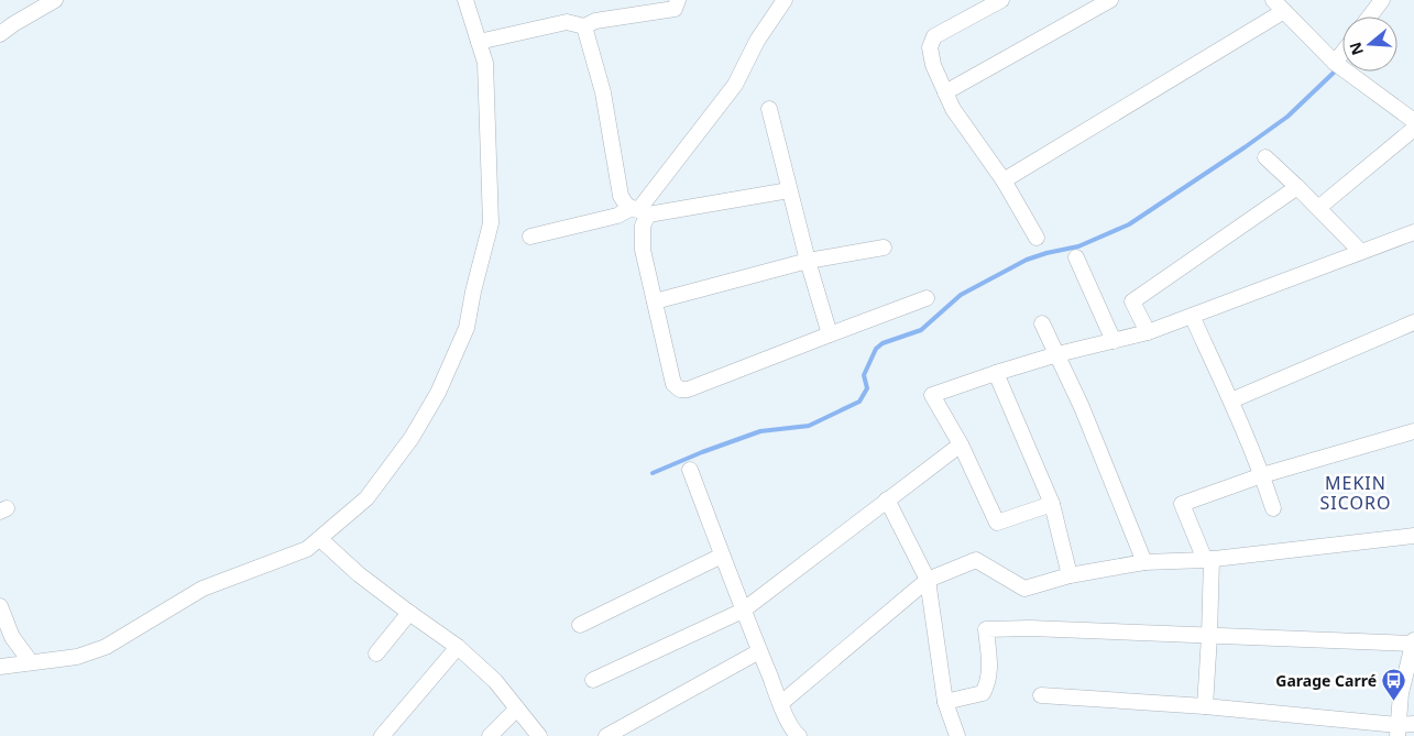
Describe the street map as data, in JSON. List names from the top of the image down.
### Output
{
  "districts": ["MEKIN SICORO"],
  "places": {
    "bus stop": ["Garage Carré"]
  },
  "north": "left"
}
